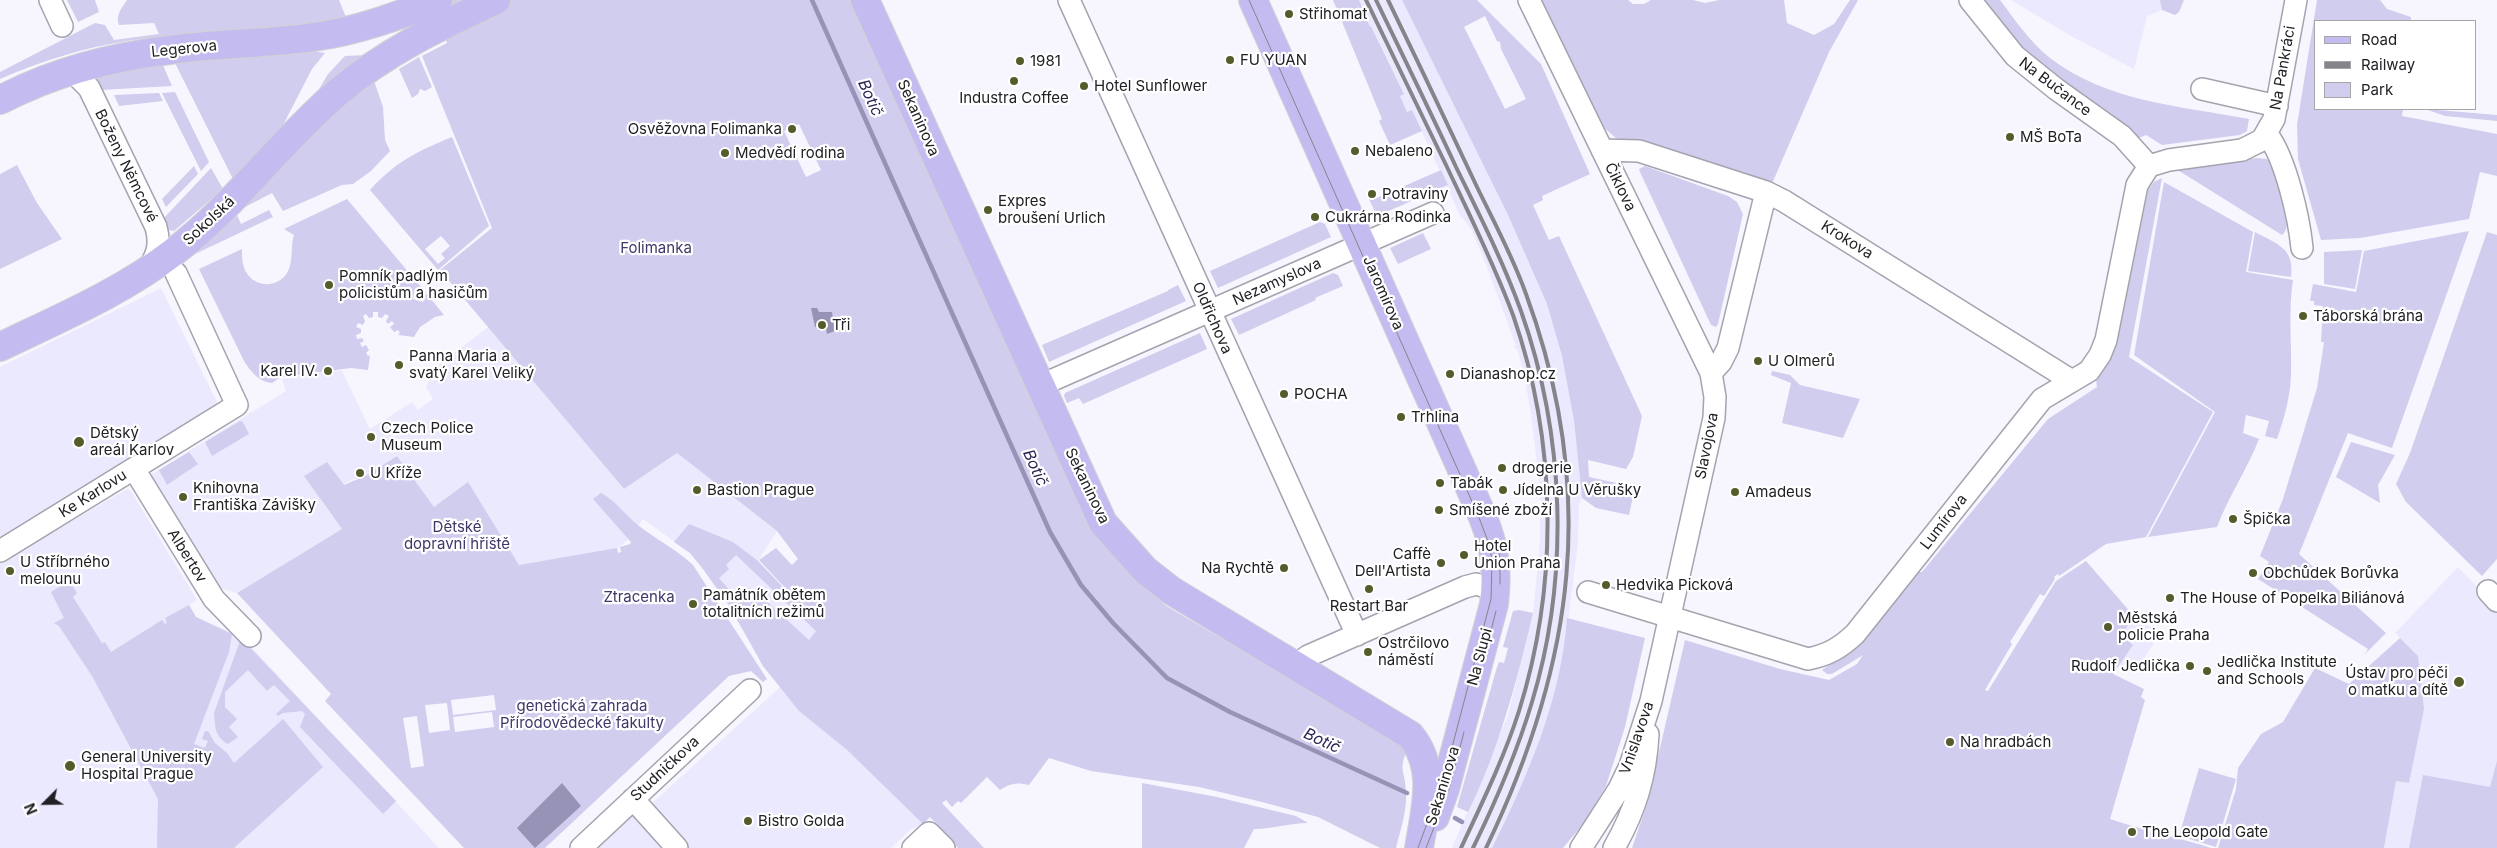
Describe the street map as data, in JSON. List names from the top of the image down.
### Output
{
  "streets": {
    "main road": [
      "Legerova",
      "Sekaninova",
      "Sokolská",
      "Jaromírova",
      "Na Slupi"
    ],
    "street": [
      "Na Pankráci",
      "Na Bučance",
      "Boženy Němcové",
      "Čiklova",
      "Krokova",
      "Nezamyslova",
      "Oldřichova",
      "Slavojova",
      "Ke Karlovu",
      "Lumírova",
      "Albertov",
      "Vnislavova",
      "Studničkova"
    ]
  },
  "crossings": [
    ["Legerova", "Boženy Němcové"],
    ["Na Bučance", "Lumírova"],
    ["Sekaninova", "Nezamyslova"],
    ["Sekaninova", "Na Slupi"],
    ["Boženy Němcové", "Sokolská"],
    ["Čiklova", "Krokova"],
    ["Čiklova", "Slavojova"],
    ["Krokova", "Lumírova"],
    ["Nezamyslova", "Jaromírova"],
    ["Nezamyslova", "Oldřichova"],
    ["Jaromírova", "Na Slupi"],
    ["Slavojova", "Lumírova"],
    ["Slavojova", "Vnislavova"],
    ["Ke Karlovu", "Albertov"],
    ["Lumírova", "Vnislavova"]
  ],
  "water": ["Botič"],
  "parks": [
    "Folimanka",
    "Dětské dopravní hřiště",
    "Ztracenka",
    "genetická zahrada Přírodovědecké fakulty"
  ],
  "places": [
    "Střihomat",
    "FU YUAN",
    "1981",
    "Industra Coffee",
    "Hotel Sunflower",
    "Osvěžovna Folimanka",
    "MŠ BoTa",
    "Nebaleno",
    "Medvědí rodina",
    "Potraviny",
    "Expres broušení Urlich",
    "Cukrárna Rodinka",
    "Pomník padlým policistům a hasičům",
    "Táborská brána",
    "Tři",
    "U Olmerů",
    "Panna Maria a svatý Karel Veliký",
    "Karel IV.",
    "Dianashop.cz",
    "POCHA",
    "Trhlina",
    "Czech Police Museum",
    "Dětský areál Karlov",
    "drogerie",
    "U Kříže",
    "Tabák",
    "Bastion Prague",
    "Jídelna U Věrušky",
    "Amadeus",
    "Knihovna Františka Závišky",
    "Smíšené zboží",
    "Špička",
    "Hotel Union Praha",
    "Caffè Dell'Artista",
    "Na Rychtě",
    "U Stříbrného melounu",
    "Obchůdek Borůvka",
    "Hedvika Picková",
    "Restart Bar",
    "The House of Popelka Biliánová",
    "Památník obětem totalitních režimů",
    "Městská policie Praha",
    "Ostrčilovo náměstí",
    "Rudolf Jedlička",
    "Jedlička Institute and Schools",
    "Ústav pro péči o matku a dítě",
    "Na hradbách",
    "General University Hospital Prague",
    "Bistro Golda",
    "The Leopold Gate"
  ],
  "legend": ["Road", "Railway", "Park"],
  "north": "bottom left"
}
